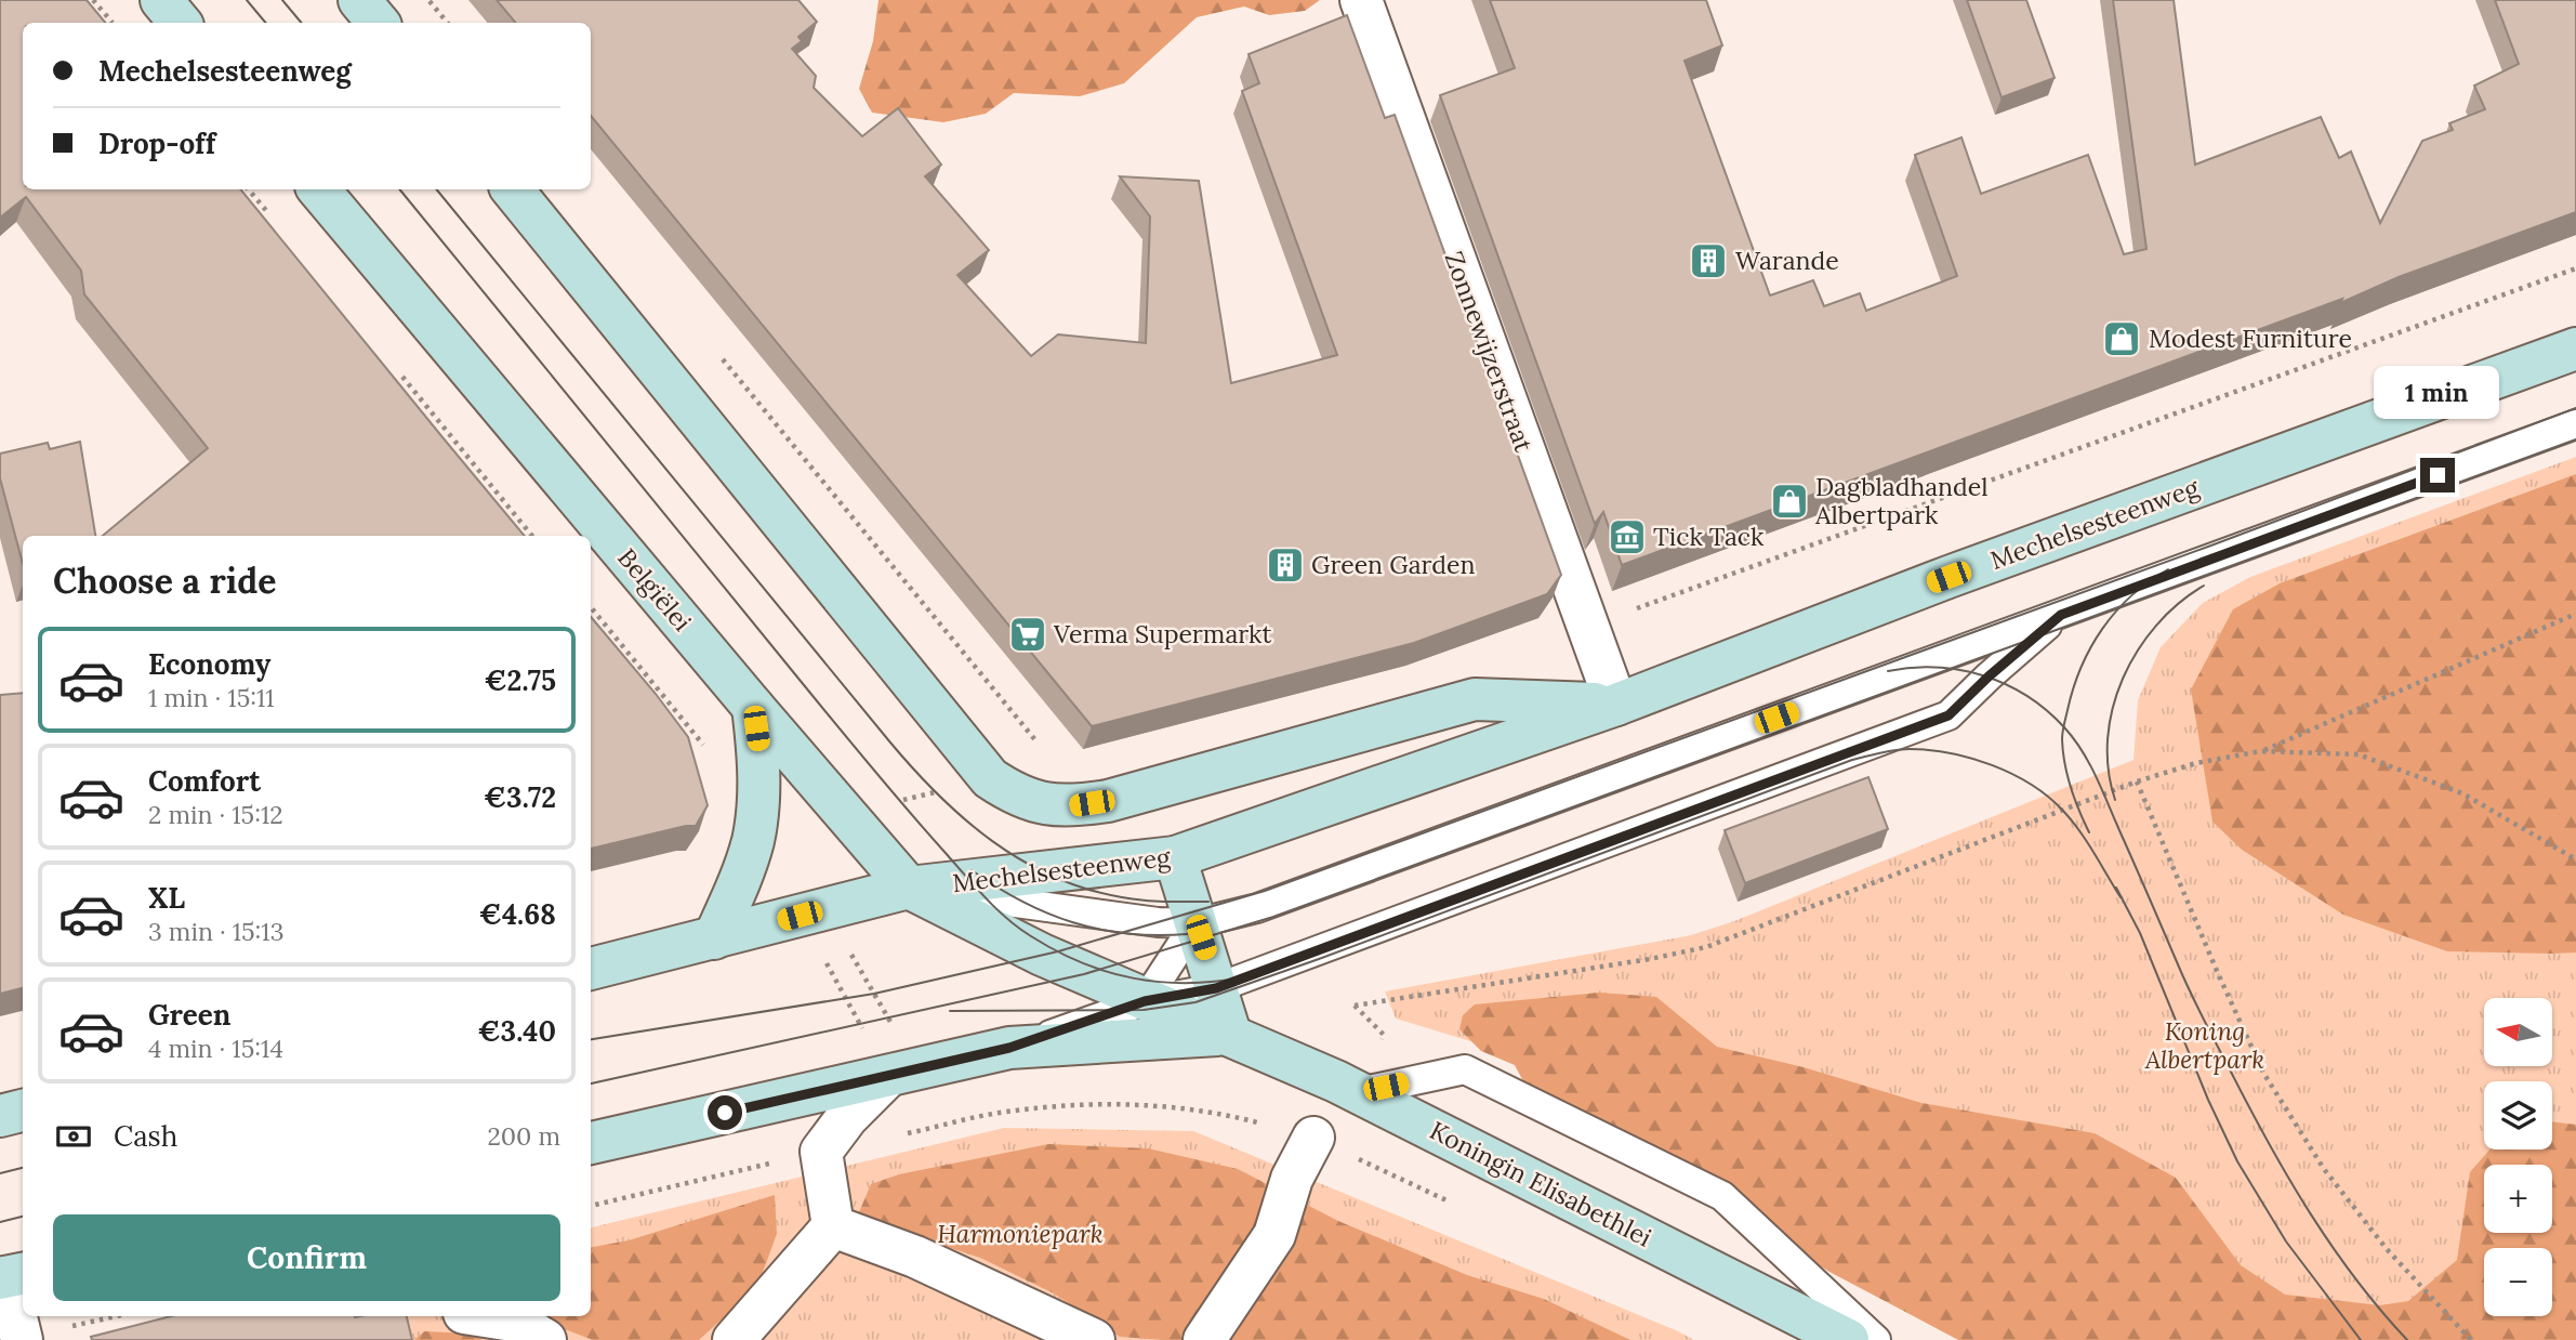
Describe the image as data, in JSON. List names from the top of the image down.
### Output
{
  "streets": {
    "main road": ["Mechelsesteenweg", "Belgiëlei", "Koningin Elisabethlei"],
    "street": ["Zonnewijzerstraat"]
  },
  "crossings": [
    ["Zonnewijzerstraat", "Mechelsesteenweg"],
    ["Mechelsesteenweg", "Belgiëlei"],
    ["Mechelsesteenweg", "Koningin Elisabethlei"],
    ["Belgiëlei", "Koningin Elisabethlei"]
  ],
  "parks": ["Koning Albertpark", "Harmoniepark"],
  "places": {
    "building": ["Warande", "Green Garden"],
    "shop": ["Modest Furniture", "Dagbladhandel Albertpark"],
    "museum": ["Tick Tack"],
    "supermarket": ["Verma Supermarkt"]
  },
  "north": "left",
  "page": {
    "banner": ["Mechelsesteenweg", "Drop-off"],
    "bubble": "1 min",
    "heading": "Choose a ride",
    "list": [
      {
        "name": "Economy",
        "note": "1 min · 15:11",
        "value": "€2.75"
      },
      {
        "name": "Comfort",
        "note": "2 min · 15:12",
        "value": "€3.72"
      },
      {
        "name": "XL",
        "note": "3 min · 15:13",
        "value": "€4.68"
      },
      {
        "name": "Green",
        "note": "4 min · 15:14",
        "value": "€3.40"
      }
    ],
    "map_buttons": ["+", "−"],
    "pay": ["Cash", "200 m"],
    "buttons": "Confirm"
  }
}
